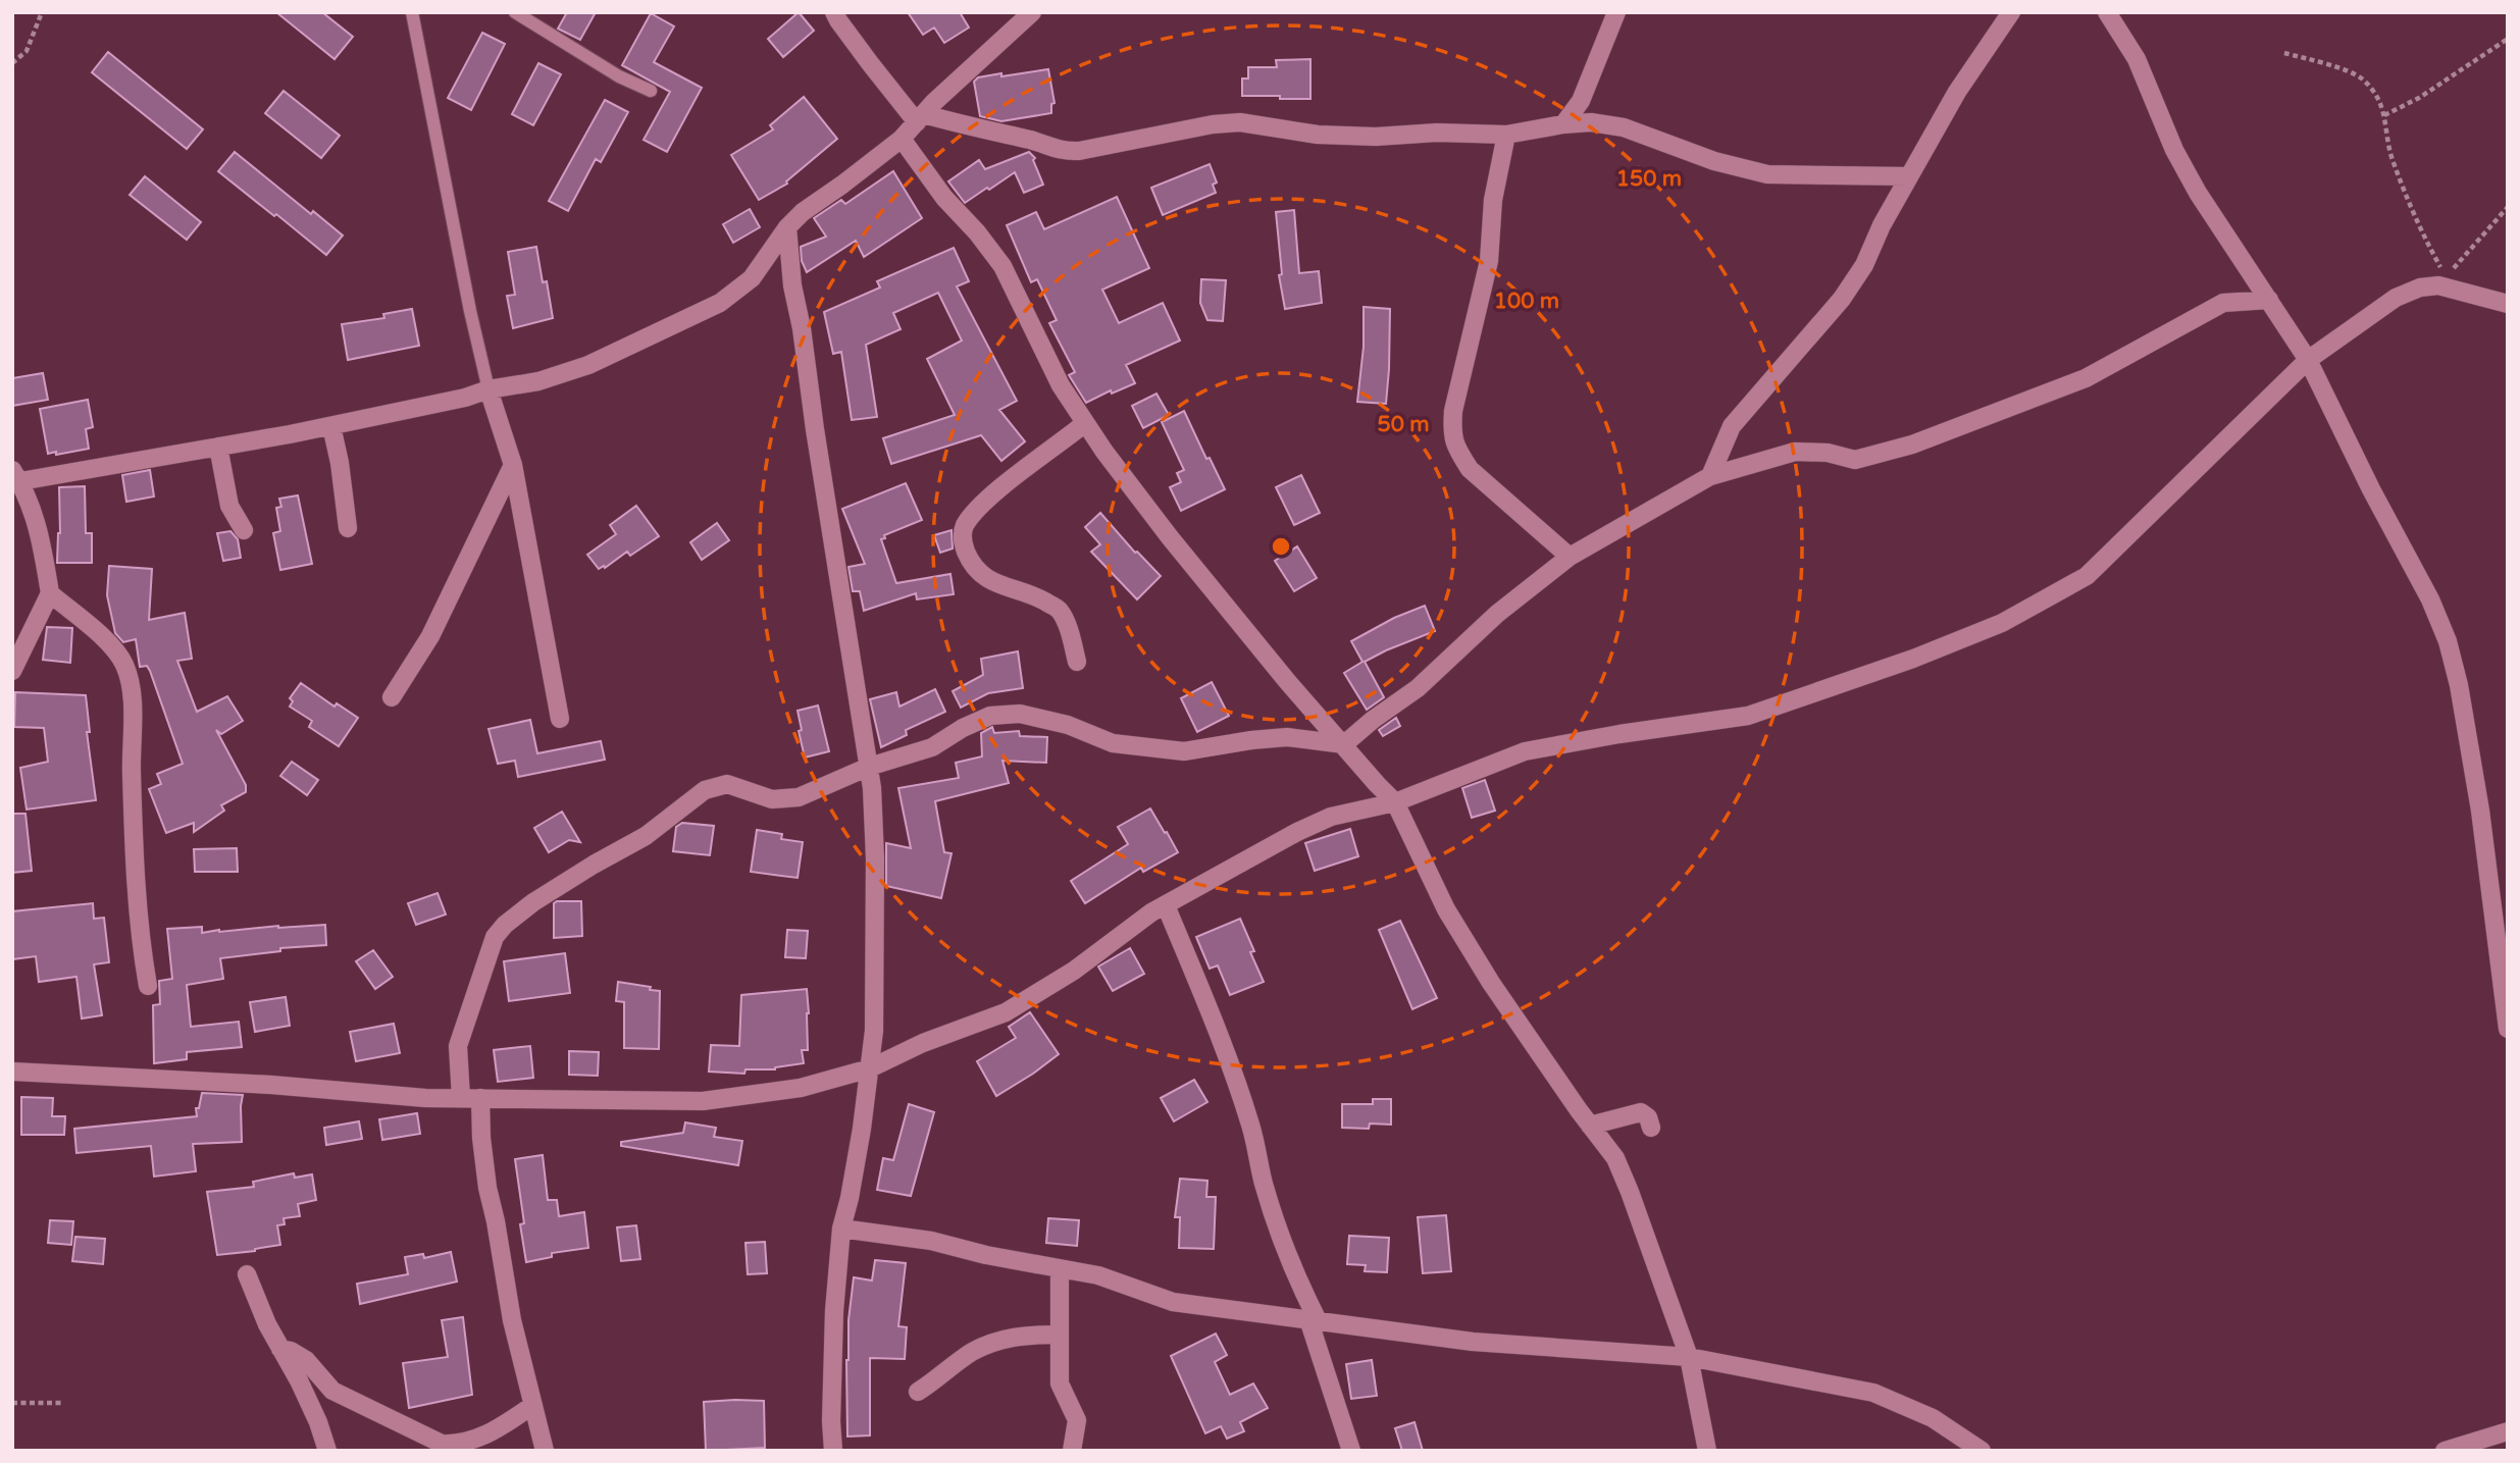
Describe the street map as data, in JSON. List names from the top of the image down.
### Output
{
  "rings": ["150 m", "100 m", "50 m"]
}
